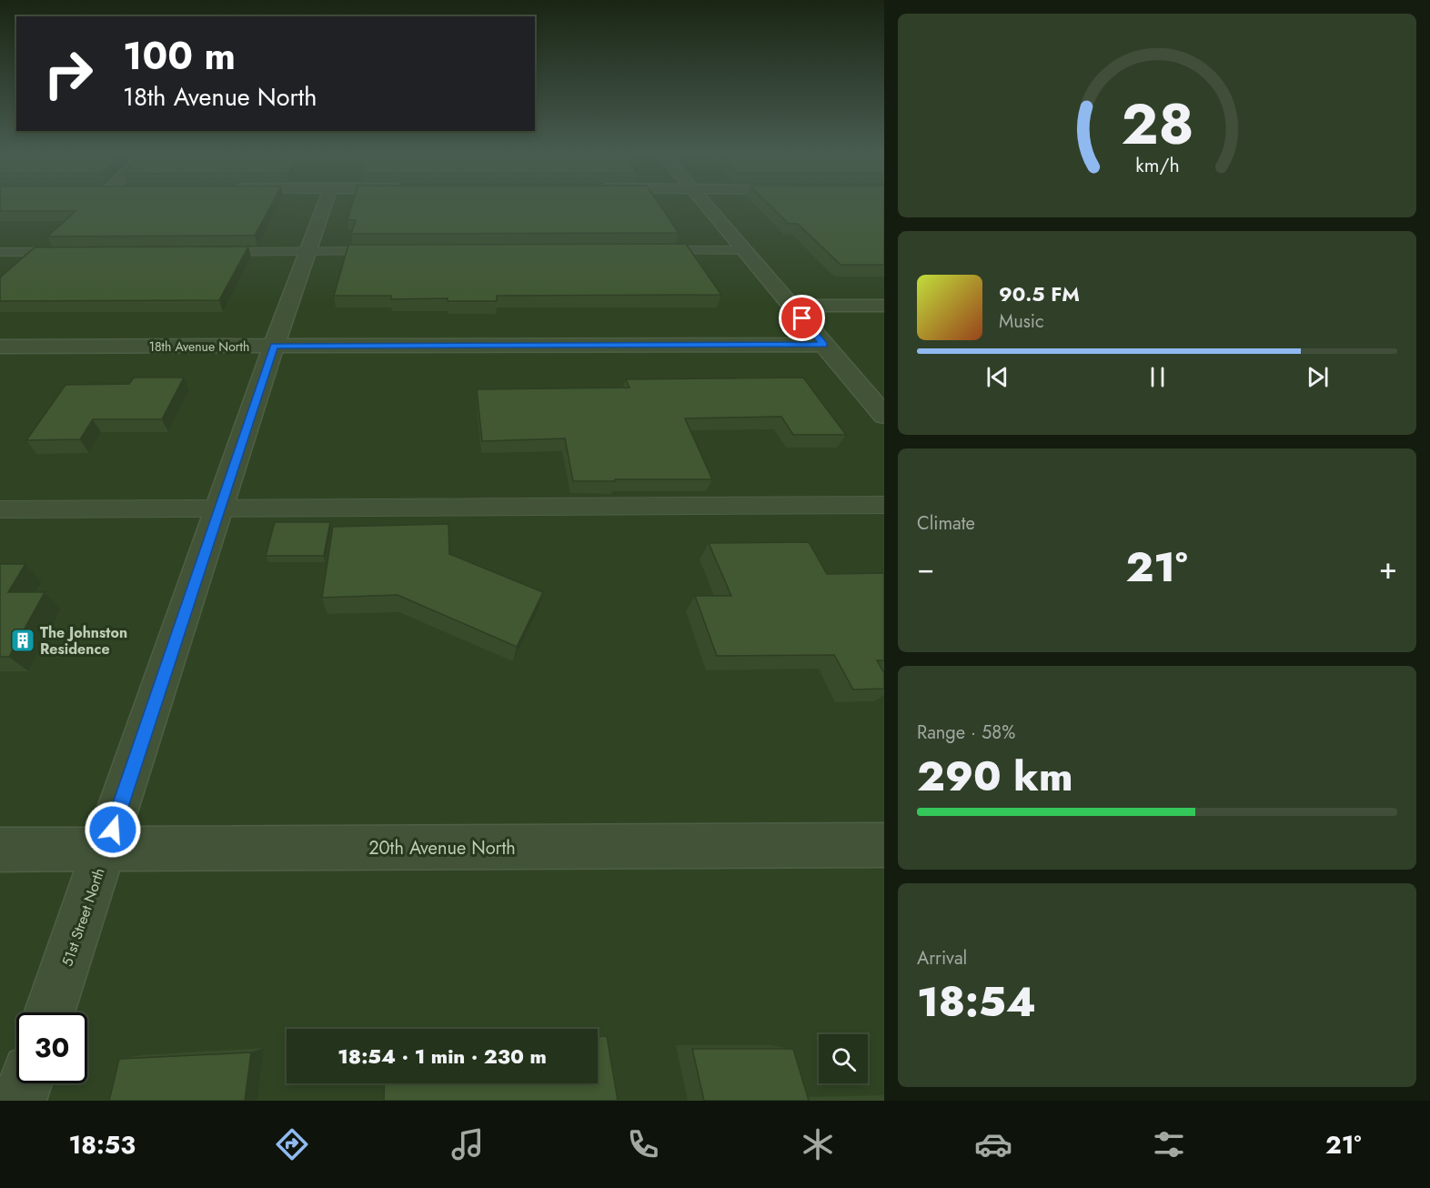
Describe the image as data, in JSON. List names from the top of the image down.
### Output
{
  "streets": {
    "street": ["18th Avenue North", "20th Avenue North", "51st Street North"]
  },
  "crossings": [
    ["18th Avenue North", "51st Street North"],
    ["20th Avenue North", "51st Street North"]
  ],
  "places": {
    "building": ["The Johnston Residence"]
  },
  "page": {
    "turn": ["100 m", "18th Avenue North"],
    "song": ["90.5 FM", "Music"],
    "tile": [
      "Climate",
      ["Range · 58%", "290 km"],
      ["Arrival", "18:54"]
    ],
    "heat": ["−", "21°", "+"],
    "limit": "30",
    "trip": "18:54 · 1 min · 230 m",
    "tabs": ["18:53", "21°"],
    "gauge": ["28", "km/h"]
  }
}
